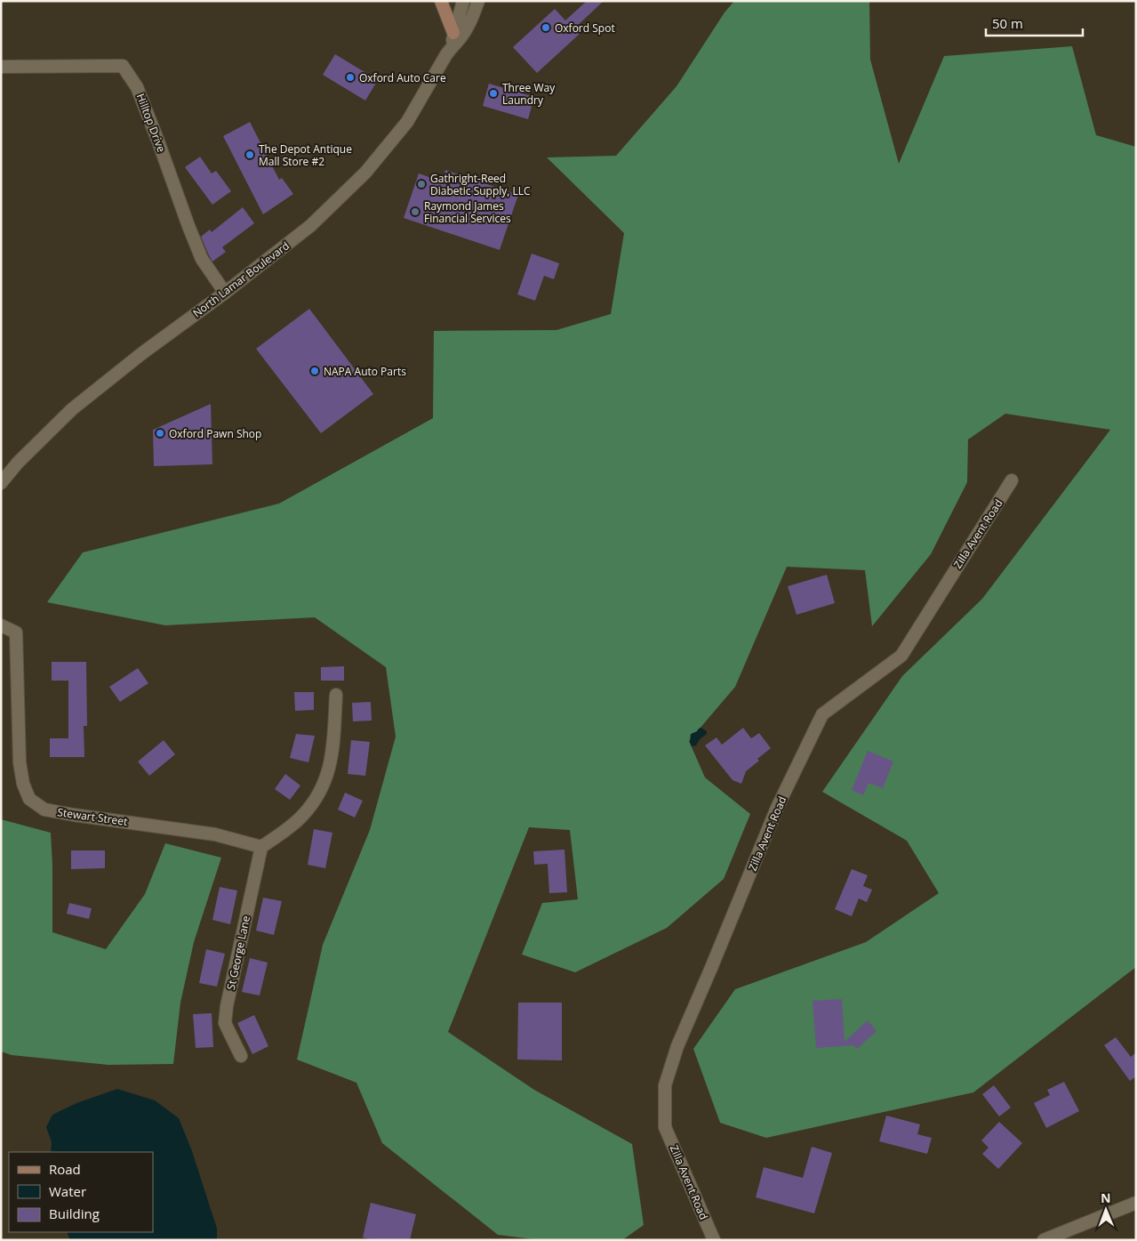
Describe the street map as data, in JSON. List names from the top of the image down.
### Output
{
  "streets": {
    "street": [
      "Hilltop Drive",
      "North Lamar Boulevard",
      "Zilla Avent Road",
      "Stewart Street",
      "St George Lane"
    ]
  },
  "crossings": [
    ["Hilltop Drive", "North Lamar Boulevard"],
    ["Stewart Street", "St George Lane"]
  ],
  "places": [
    "Oxford Spot",
    "Oxford Auto Care",
    "Three Way Laundry",
    "The Depot Antique Mall Store #2",
    "Gathright-Reed Diabetic Supply, LLC",
    "Raymond James Financial Services",
    "NAPA Auto Parts",
    "Oxford Pawn Shop"
  ],
  "legend": ["Road", "Water", "Building"],
  "scale_bar": "50 m",
  "north": "top"
}
